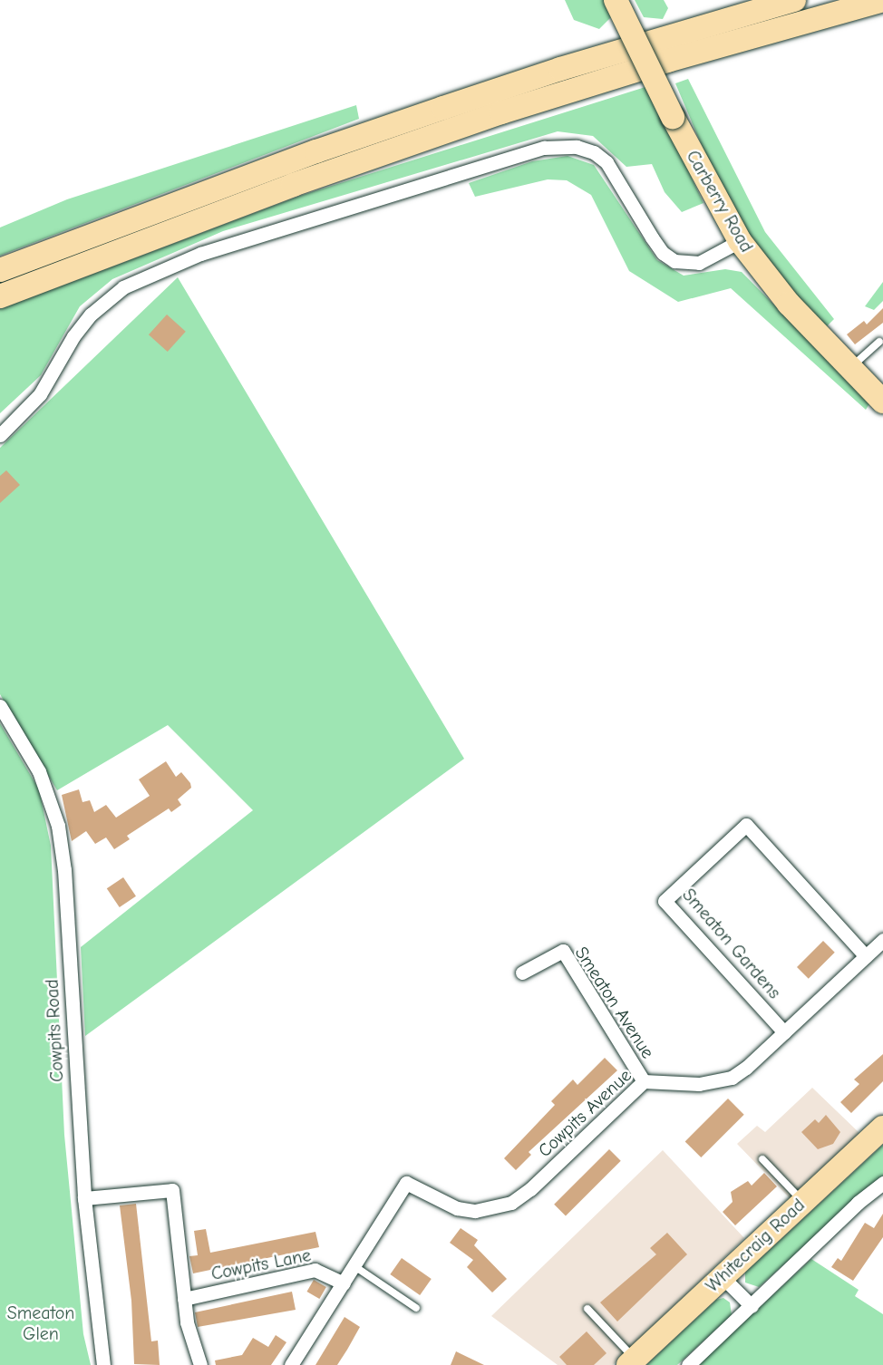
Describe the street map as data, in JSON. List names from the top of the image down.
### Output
{
  "streets": {
    "main road": ["Carberry Road", "Whitecraig Road"],
    "street": [
      "Smeaton Gardens",
      "Smeaton Avenue",
      "Cowpits Road",
      "Cowpits Avenue",
      "Cowpits Lane"
    ]
  },
  "crossings": [
    ["Smeaton Gardens", "Cowpits Avenue"],
    ["Smeaton Avenue", "Cowpits Avenue"]
  ],
  "parks": ["Smeaton Glen"]
}
